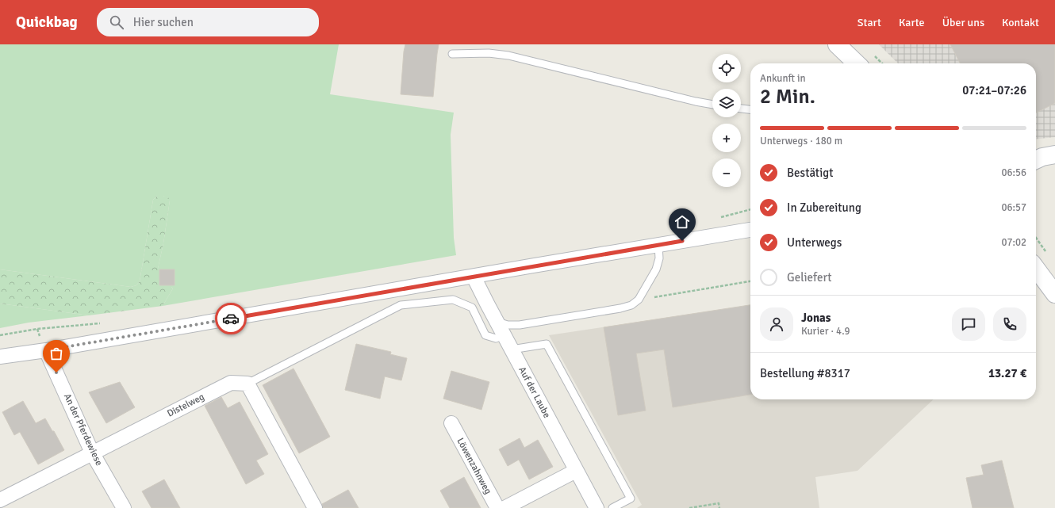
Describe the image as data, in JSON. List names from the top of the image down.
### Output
{
  "streets": {
    "street": [
      "Auf der Laube",
      "Distelweg",
      "An der Pferdewiese",
      "Löwenzahnweg"
    ]
  },
  "crossings": [
    ["Distelweg", "An der Pferdewiese"]
  ],
  "page": {
    "header": "Quickbag",
    "search": "Hier suchen",
    "nav": [
      "Start",
      "Karte",
      "Über uns",
      "Kontakt"
    ],
    "map_buttons": ["+", "−"],
    "heading": ["2 Min.", "Ankunft in", "07:21–07:26"],
    "panel": [
      "Jonas",
      "Kurier · 4.9",
      "Bestellung #8317",
      "13.27 €"
    ],
    "bar": "Unterwegs · 180 m",
    "list": [
      ["Bestätigt", "06:56"],
      ["In Zubereitung", "06:57"],
      ["Unterwegs", "07:02"],
      "Geliefert"
    ]
  }
}
